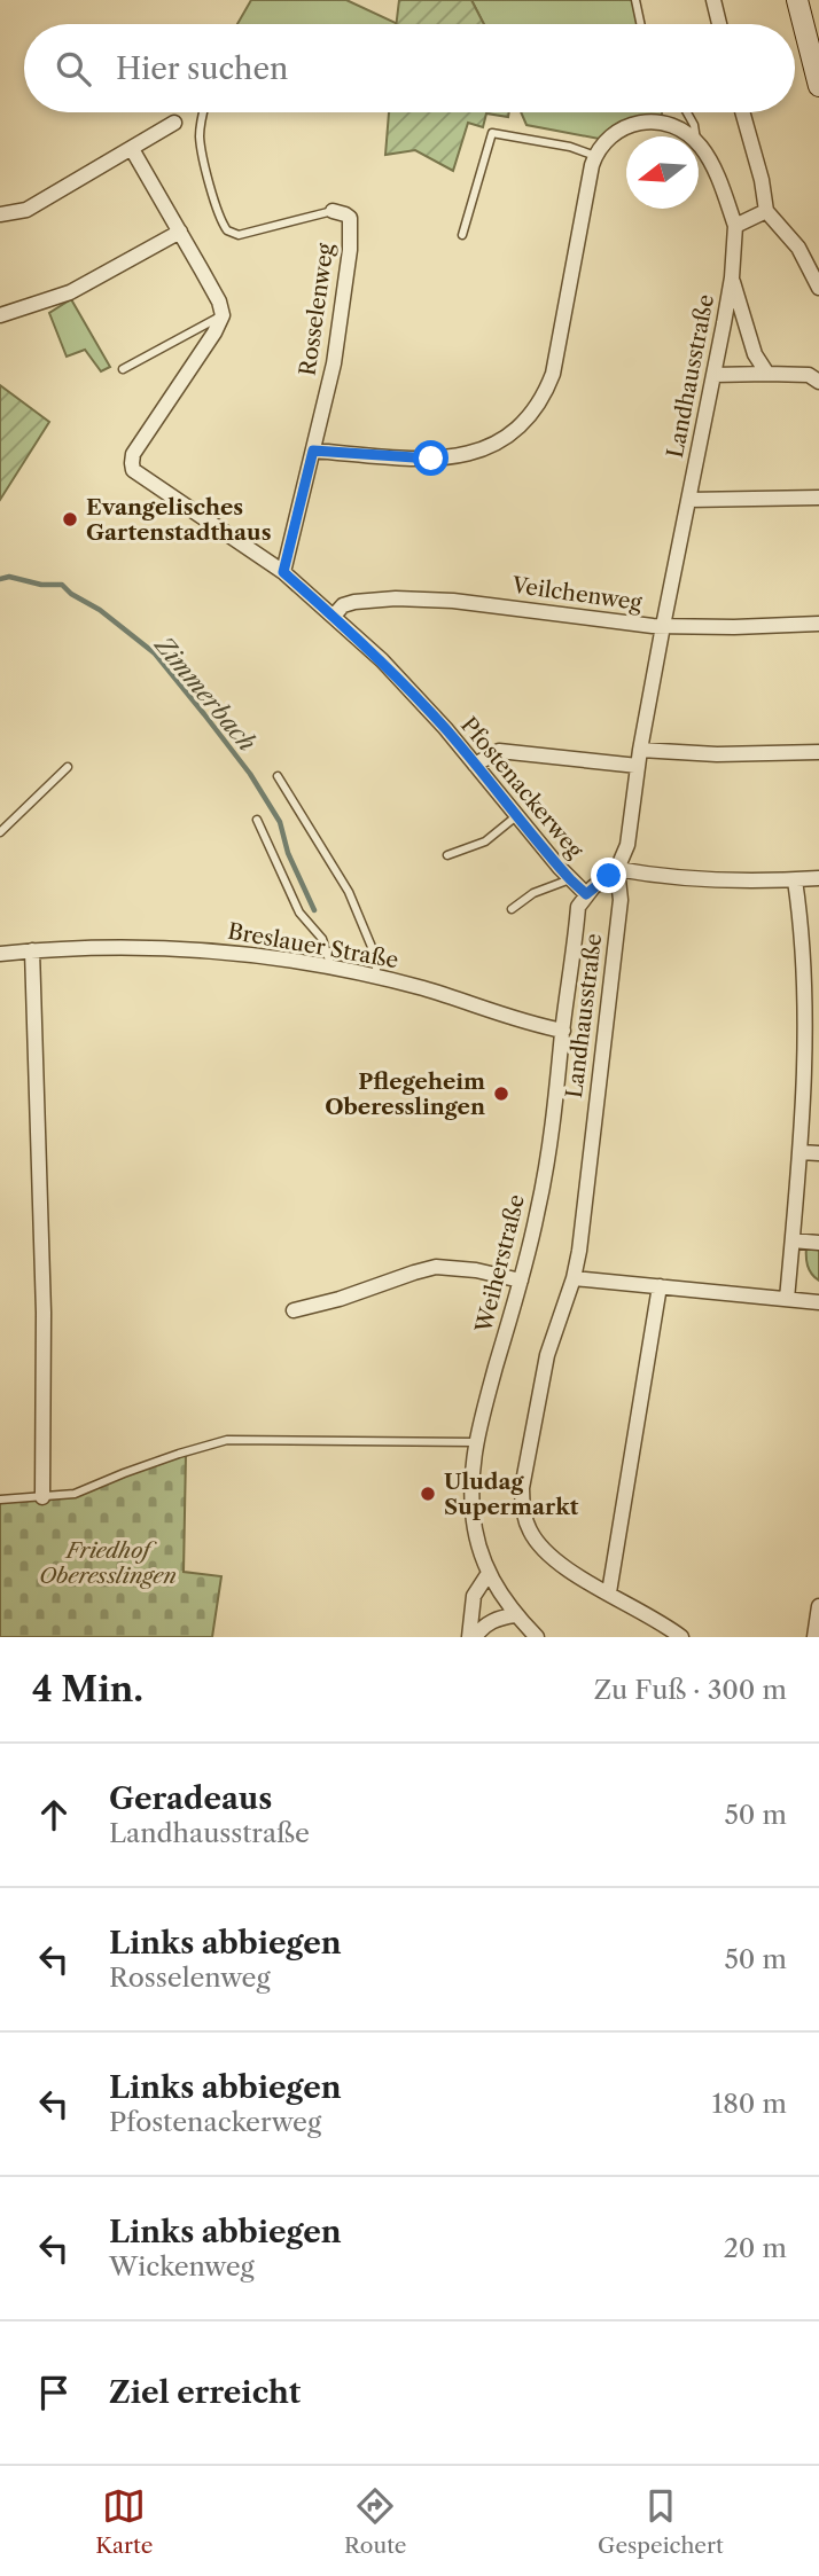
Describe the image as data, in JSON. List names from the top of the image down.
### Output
{
  "streets": {
    "street": [
      "Rosselenweg",
      "Landhausstraße",
      "Veilchenweg",
      "Pfostenackerweg",
      "Breslauer Straße",
      "Weiherstraße"
    ]
  },
  "crossings": [
    ["Rosselenweg", "Pfostenackerweg"],
    ["Landhausstraße", "Veilchenweg"],
    ["Veilchenweg", "Pfostenackerweg"],
    ["Pfostenackerweg", "Weiherstraße"],
    ["Breslauer Straße", "Weiherstraße"]
  ],
  "water": ["Zimmerbach"],
  "parks": ["Friedhof Oberesslingen"],
  "places": ["Evangelisches Gartenstadthaus", "Pflegeheim Oberesslingen", "Uludag Supermarkt"],
  "north": "left",
  "page": {
    "search": "Hier suchen",
    "heading": ["4 Min.", "Zu Fuß · 300 m"],
    "list": [
      ["Geradeaus", "Landhausstraße", "50 m"],
      ["Links abbiegen", "Rosselenweg", "50 m"],
      ["Links abbiegen", "Pfostenackerweg", "180 m"],
      ["Links abbiegen", "Wickenweg", "20 m"],
      "Ziel erreicht"
    ],
    "nav": ["Karte", "Route", "Gespeichert"]
  }
}
